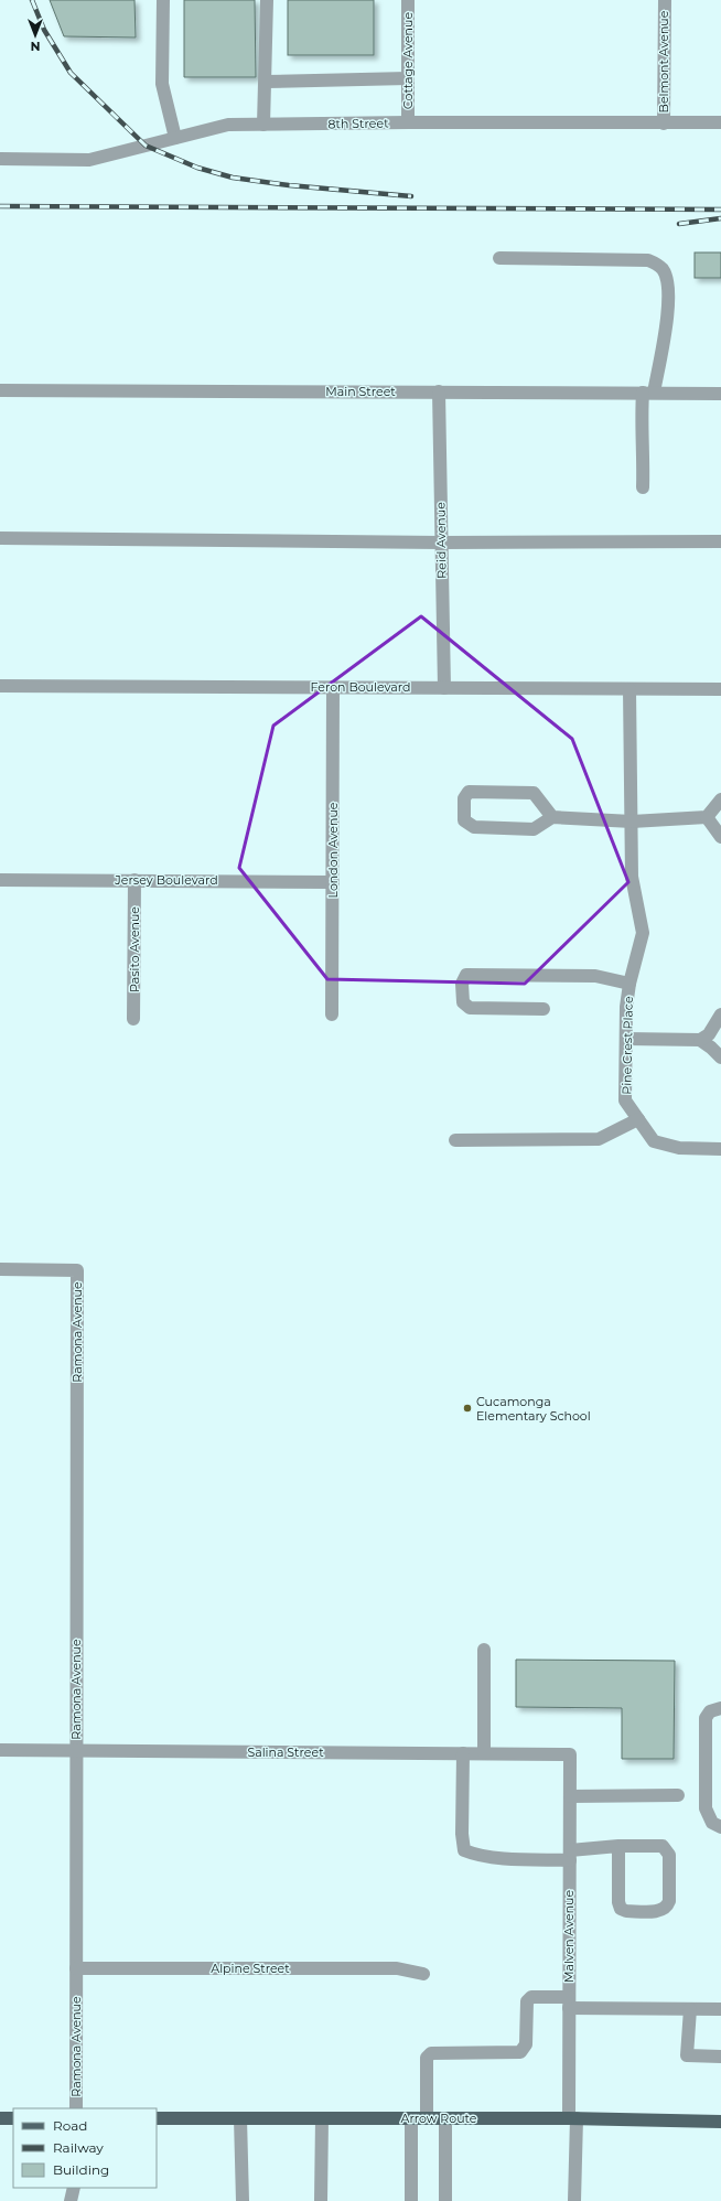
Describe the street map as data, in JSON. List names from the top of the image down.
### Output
{
  "streets": {
    "main road": ["Arrow Route"],
    "street": [
      "Cottage Avenue",
      "Belmont Avenue",
      "8th Street",
      "Main Street",
      "Reid Avenue",
      "Feron Boulevard",
      "London Avenue",
      "Jersey Boulevard",
      "Pasito Avenue",
      "Pine Crest Place",
      "Ramona Avenue",
      "Salina Street",
      "Malven Avenue",
      "Alpine Street"
    ]
  },
  "crossings": [
    ["Cottage Avenue", "8th Street"],
    ["Belmont Avenue", "8th Street"],
    ["Main Street", "Reid Avenue"],
    ["Reid Avenue", "Feron Boulevard"],
    ["Feron Boulevard", "London Avenue"],
    ["Feron Boulevard", "Pine Crest Place"],
    ["London Avenue", "Jersey Boulevard"],
    ["Jersey Boulevard", "Pasito Avenue"],
    ["Ramona Avenue", "Salina Street"],
    ["Ramona Avenue", "Alpine Street"],
    ["Salina Street", "Malven Avenue"],
    ["Malven Avenue", "Arrow Route"]
  ],
  "places": ["Cucamonga Elementary School"],
  "legend": ["Road", "Railway", "Building"],
  "north": "bottom"
}
